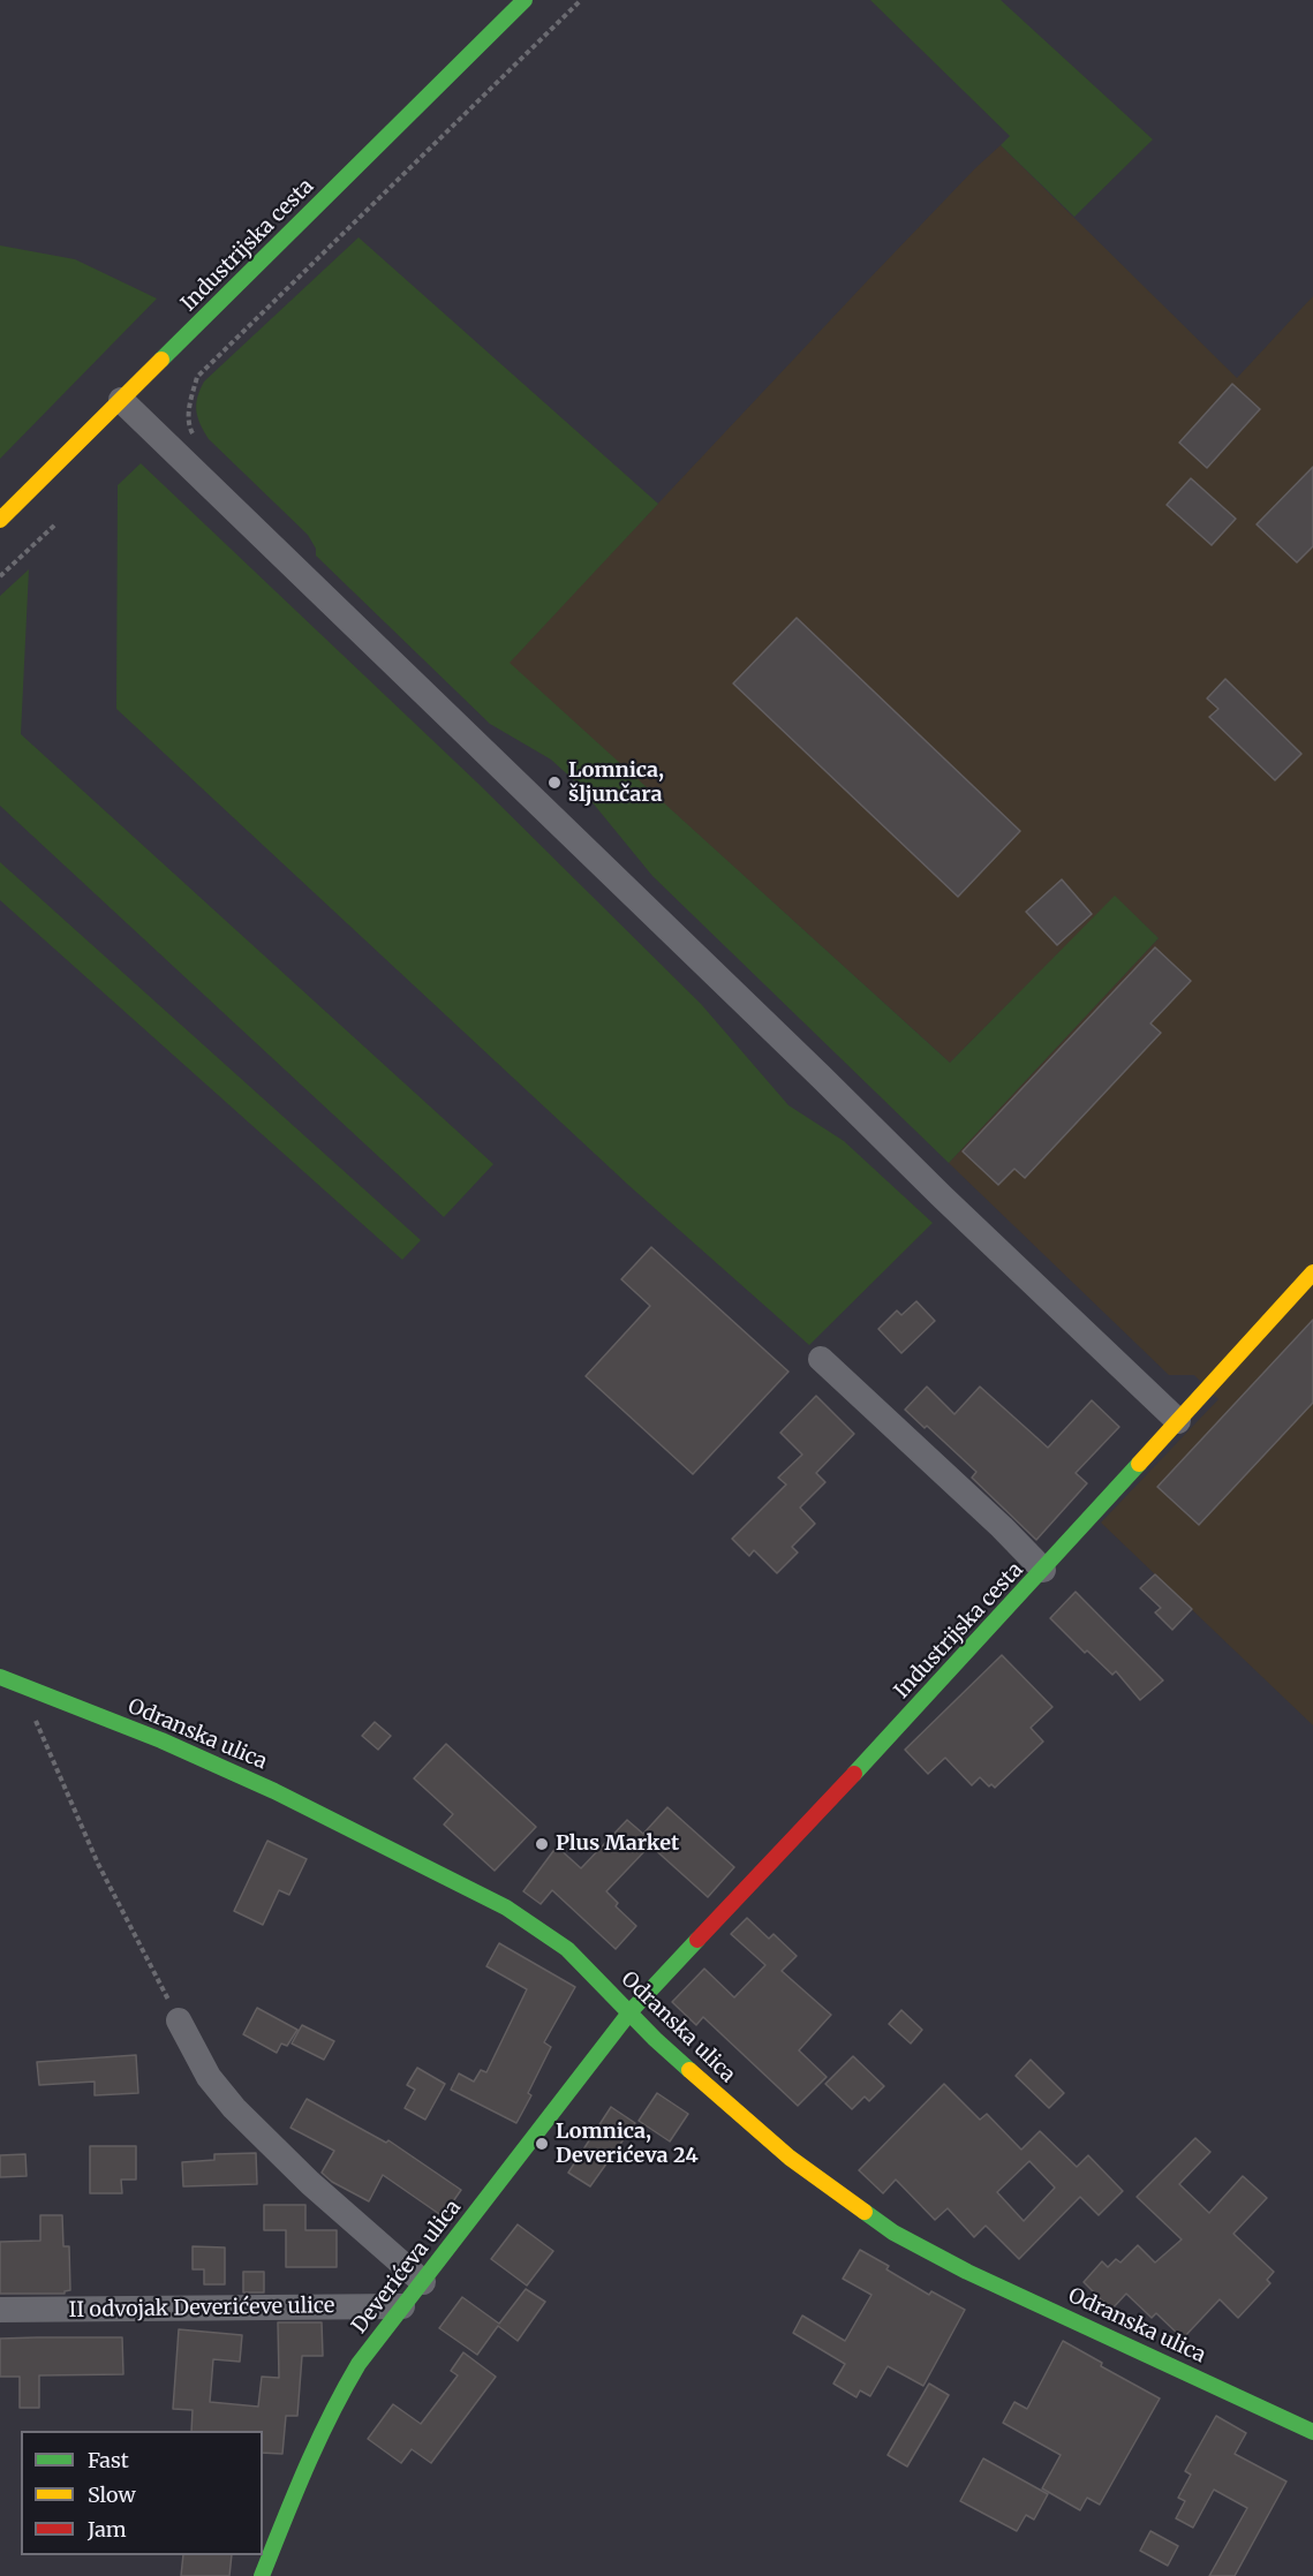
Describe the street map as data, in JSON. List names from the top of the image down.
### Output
{
  "streets": {
    "main road": ["Industrijska cesta", "Odranska ulica", "Deverićeva ulica"],
    "street": ["II odvojak Deverićeve ulice"]
  },
  "crossings": [
    ["Industrijska cesta", "Odranska ulica"],
    ["Industrijska cesta", "Deverićeva ulica"],
    ["Odranska ulica", "Deverićeva ulica"],
    ["Deverićeva ulica", "II odvojak Deverićeve ulice"]
  ],
  "places": ["Lomnica, šljunčara", "Plus Market", "Lomnica, Deverićeva 24"],
  "legend": ["Fast", "Slow", "Jam"]
}
